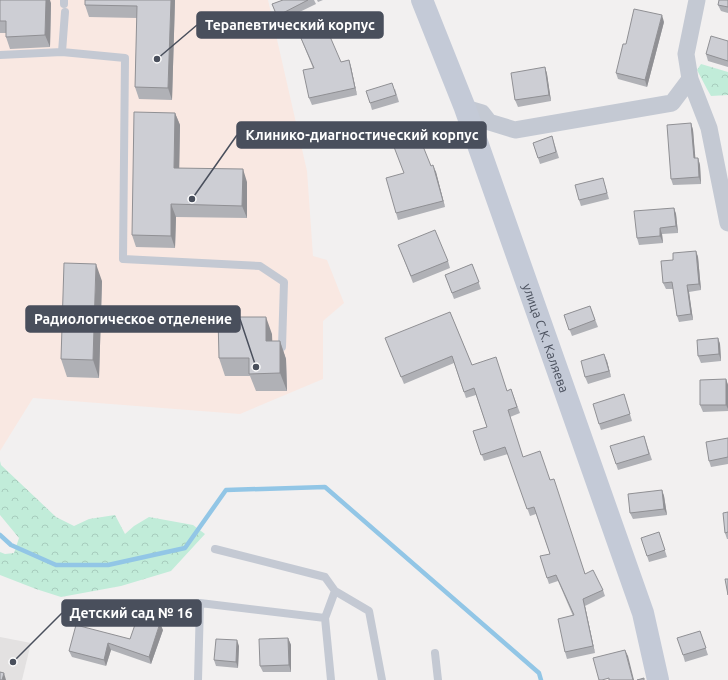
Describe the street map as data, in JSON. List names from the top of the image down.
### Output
{
  "streets": {
    "street": ["улица С.К. Каляева"]
  },
  "places": [
    "Терапевтический корпус",
    "Клинико-диагностический корпус",
    "Радиологическое отделение",
    "Детский сад № 16"
  ]
}
